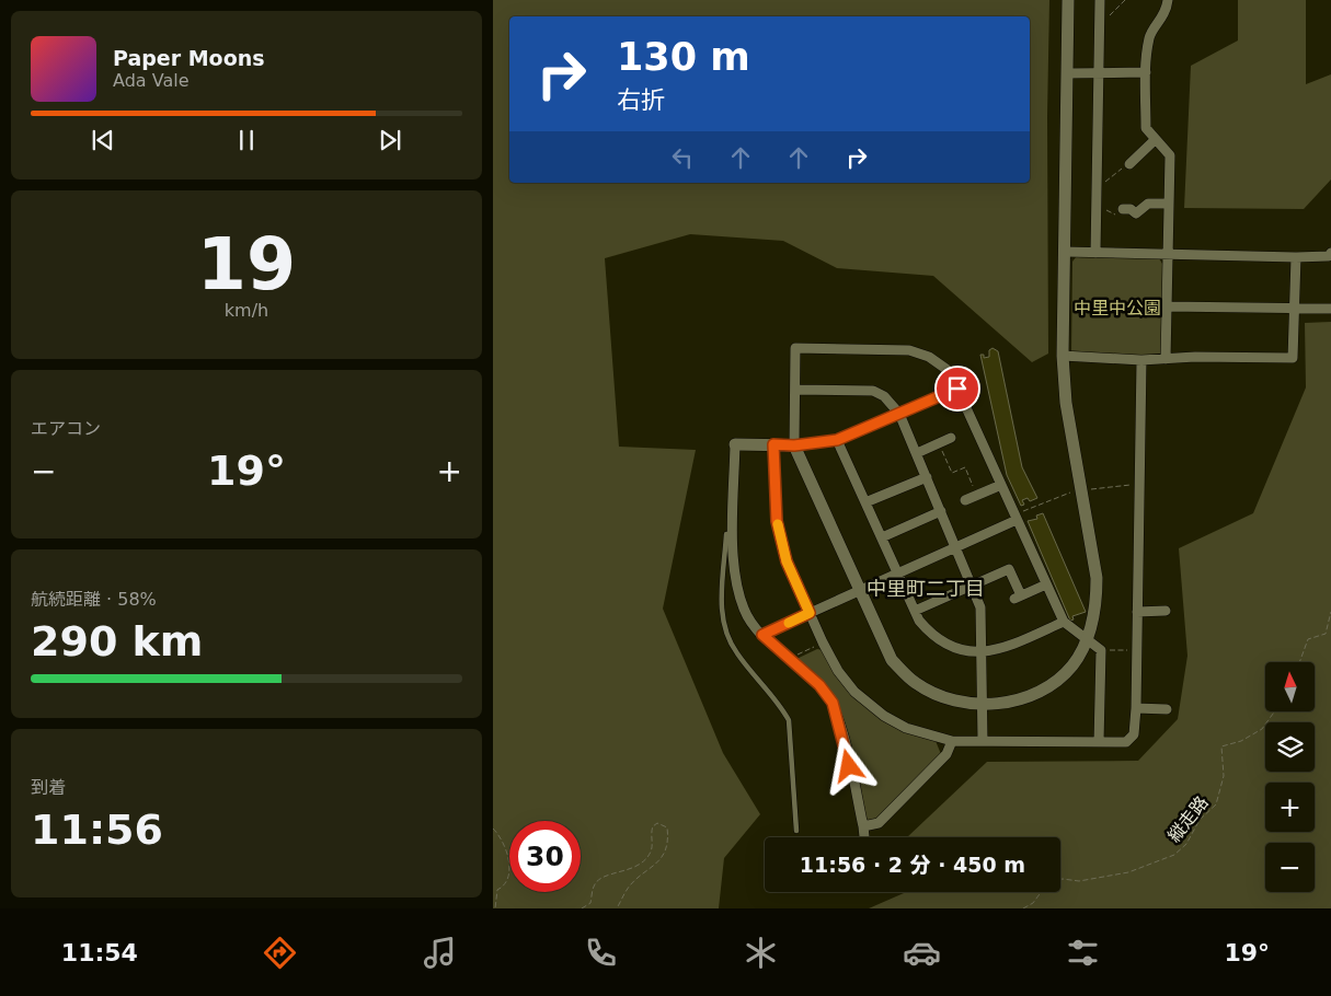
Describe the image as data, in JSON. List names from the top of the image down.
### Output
{
  "streets": {
    "path": ["縦走路"]
  },
  "districts": ["中里町二丁目"],
  "parks": ["中里中公園"],
  "north": "top",
  "page": {
    "turn": ["130 m", "右折"],
    "song": ["Paper Moons", "Ada Vale"],
    "tile": [
      ["19", "km/h"],
      "エアコン",
      ["航続距離 · 58%", "290 km"],
      ["到着", "11:56"]
    ],
    "heat": ["−", "19°", "+"],
    "map_buttons": ["+", "−"],
    "limit": "30",
    "trip": "11:56 · 2 分 · 450 m",
    "tabs": ["11:54", "19°"]
  }
}
